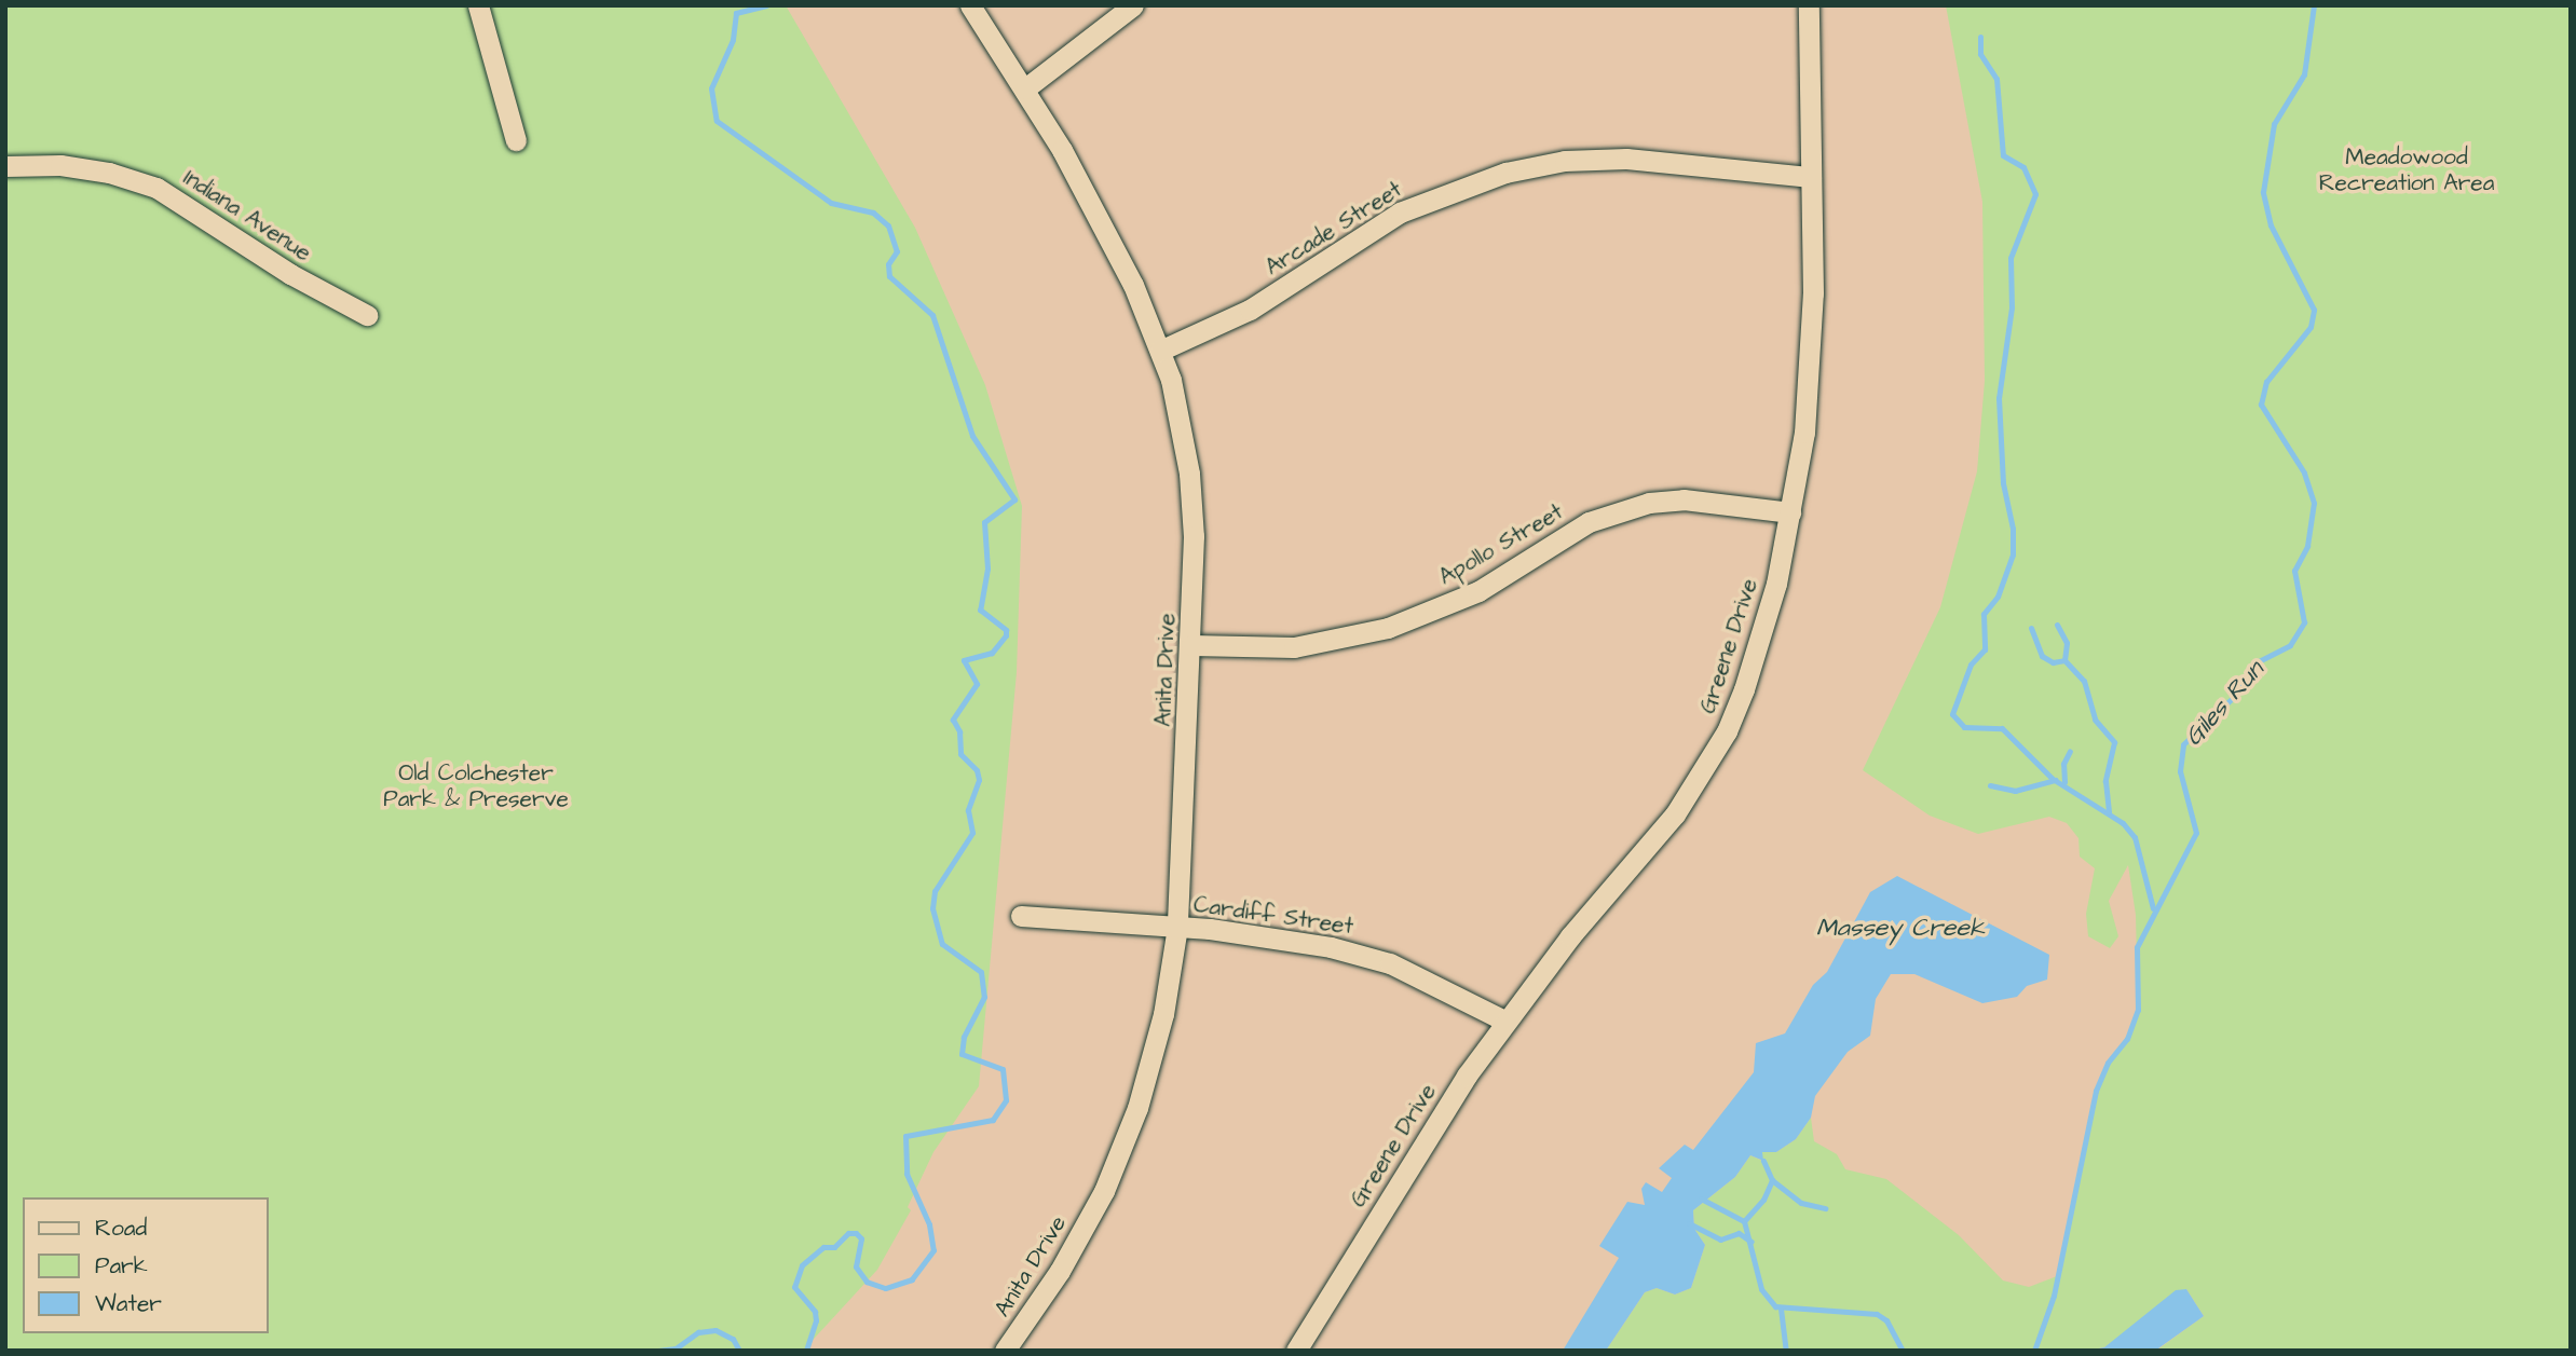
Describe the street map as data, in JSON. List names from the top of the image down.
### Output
{
  "streets": {
    "street": [
      "Indiana Avenue",
      "Arcade Street",
      "Apollo Street",
      "Greene Drive",
      "Anita Drive",
      "Cardiff Street"
    ]
  },
  "crossings": [
    ["Arcade Street", "Greene Drive"],
    ["Arcade Street", "Anita Drive"],
    ["Apollo Street", "Greene Drive"],
    ["Apollo Street", "Anita Drive"],
    ["Greene Drive", "Cardiff Street"],
    ["Anita Drive", "Cardiff Street"]
  ],
  "water": ["Giles Run", "Massey Creek"],
  "parks": ["Meadowood Recreation Area", "Old Colchester Park & Preserve"],
  "legend": ["Road", "Park", "Water"]
}
